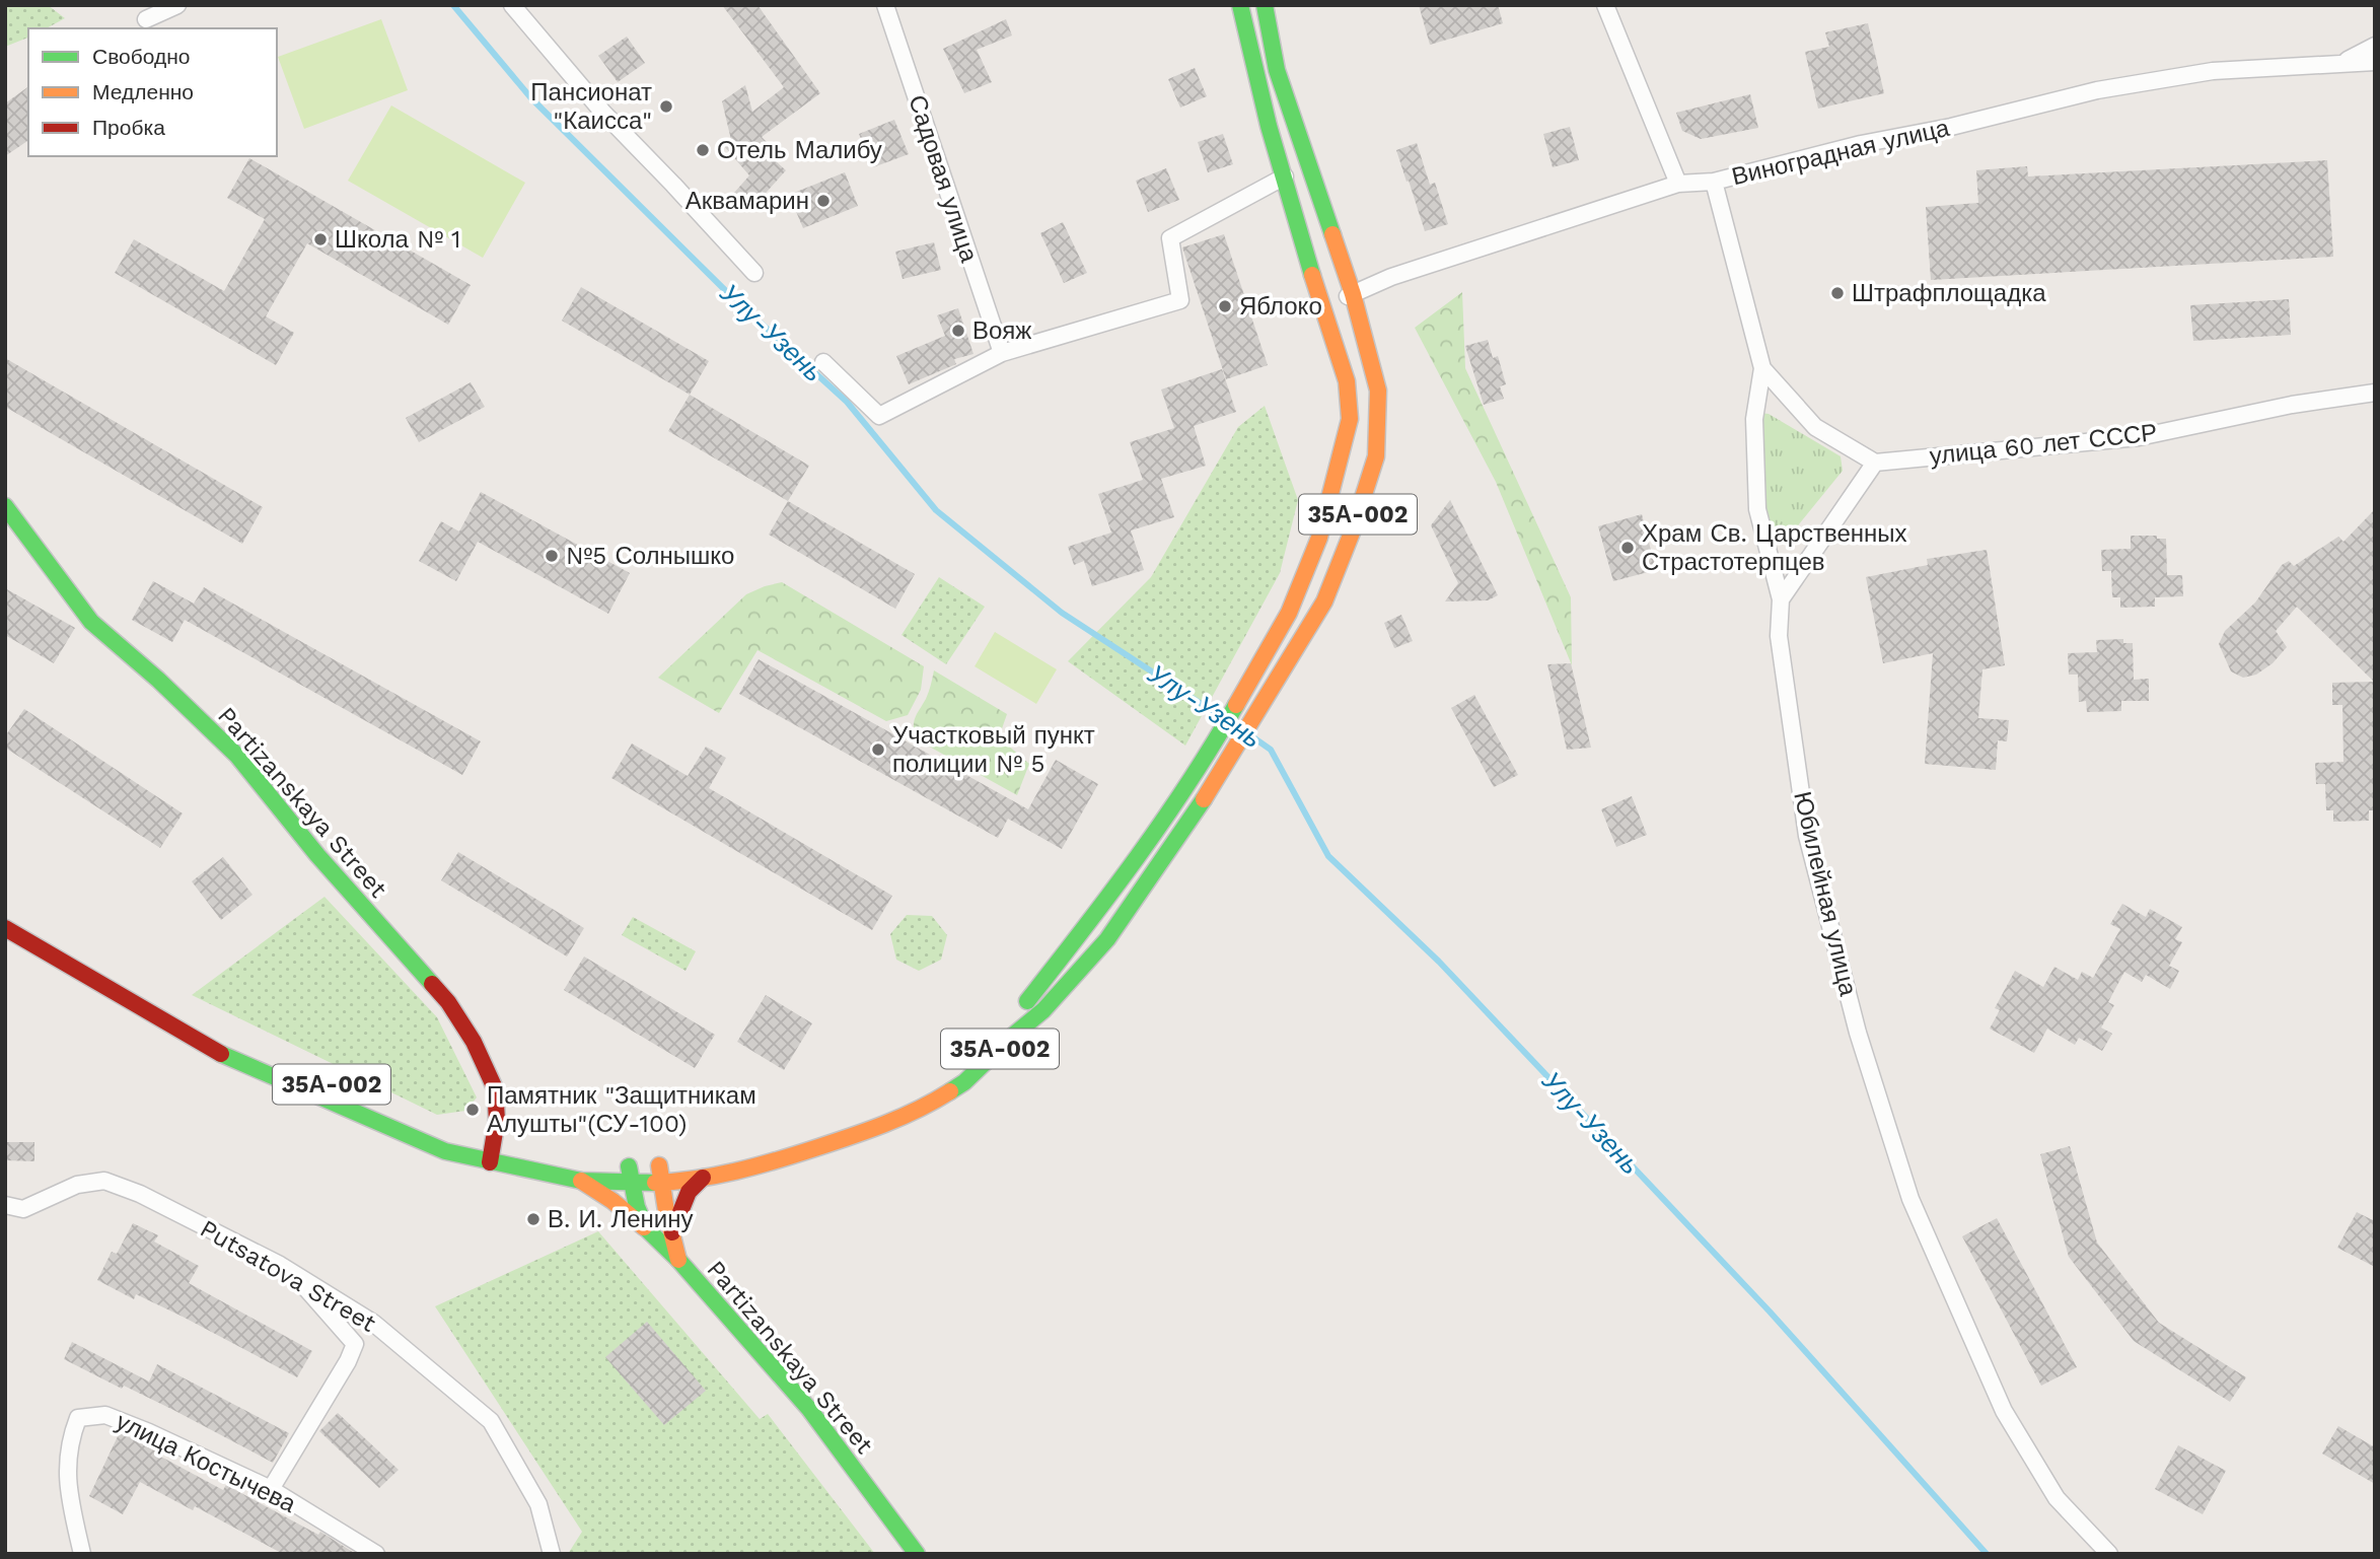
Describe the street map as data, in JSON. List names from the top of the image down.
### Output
{
  "streets": {
    "main road": ["35А-002", "Partizanskaya Street"],
    "street": [
      "Виноградная улица",
      "Садовая улица",
      "улица 60 лет СССР",
      "Юбилейная улица",
      "Putsatova Street",
      "улица Костычева"
    ]
  },
  "crossings": [
    ["Виноградная улица", "35А-002"],
    ["Виноградная улица", "Юбилейная улица"],
    ["35А-002", "Partizanskaya Street"]
  ],
  "water": ["Улу-Узень"],
  "places": [
    "Пансионат \"Каисса\"",
    "Отель Малибу",
    "Аквамарин",
    "Школа № 1",
    "Штрафплощадка",
    "Яблоко",
    "Вояж",
    "Храм Св. Царственных Страстотерпцев",
    "№5 Солнышко",
    "Участковый пункт полиции № 5",
    "Памятник \"Защитникам Алушты\"(СУ-100)",
    "В. И. Ленину"
  ],
  "legend": ["Свободно", "Медленно", "Пробка"]
}
